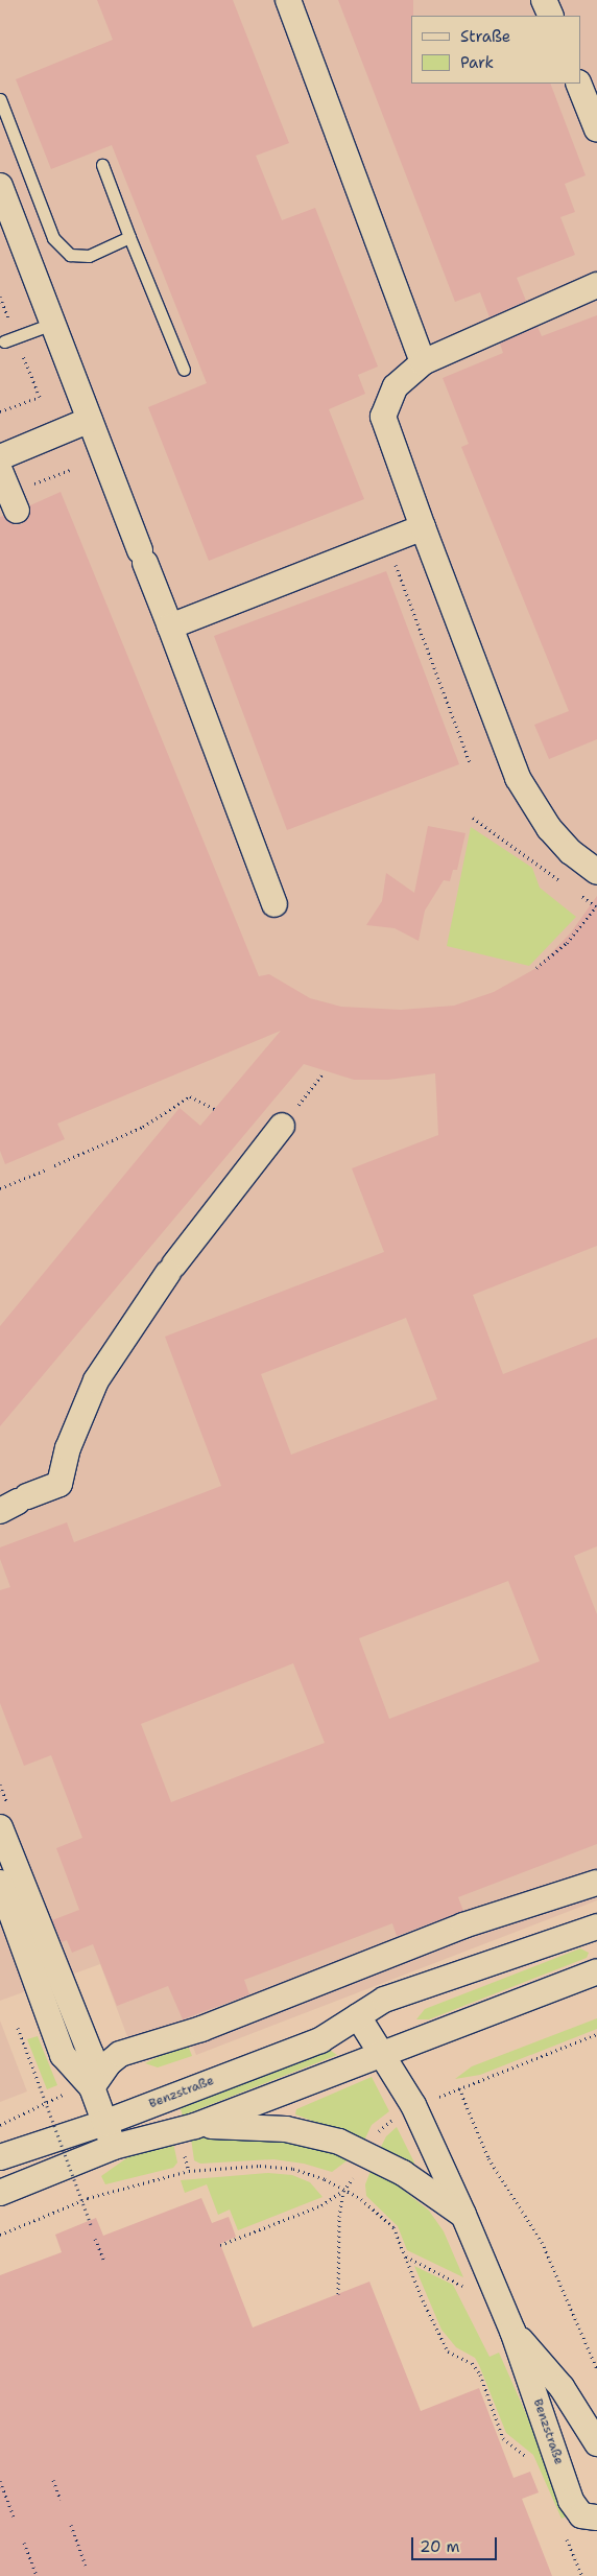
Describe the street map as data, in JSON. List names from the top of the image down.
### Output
{
  "streets": {
    "street": ["Benzstraße"]
  },
  "legend": ["Straße", "Park"],
  "scale_bar": "20 m"
}
